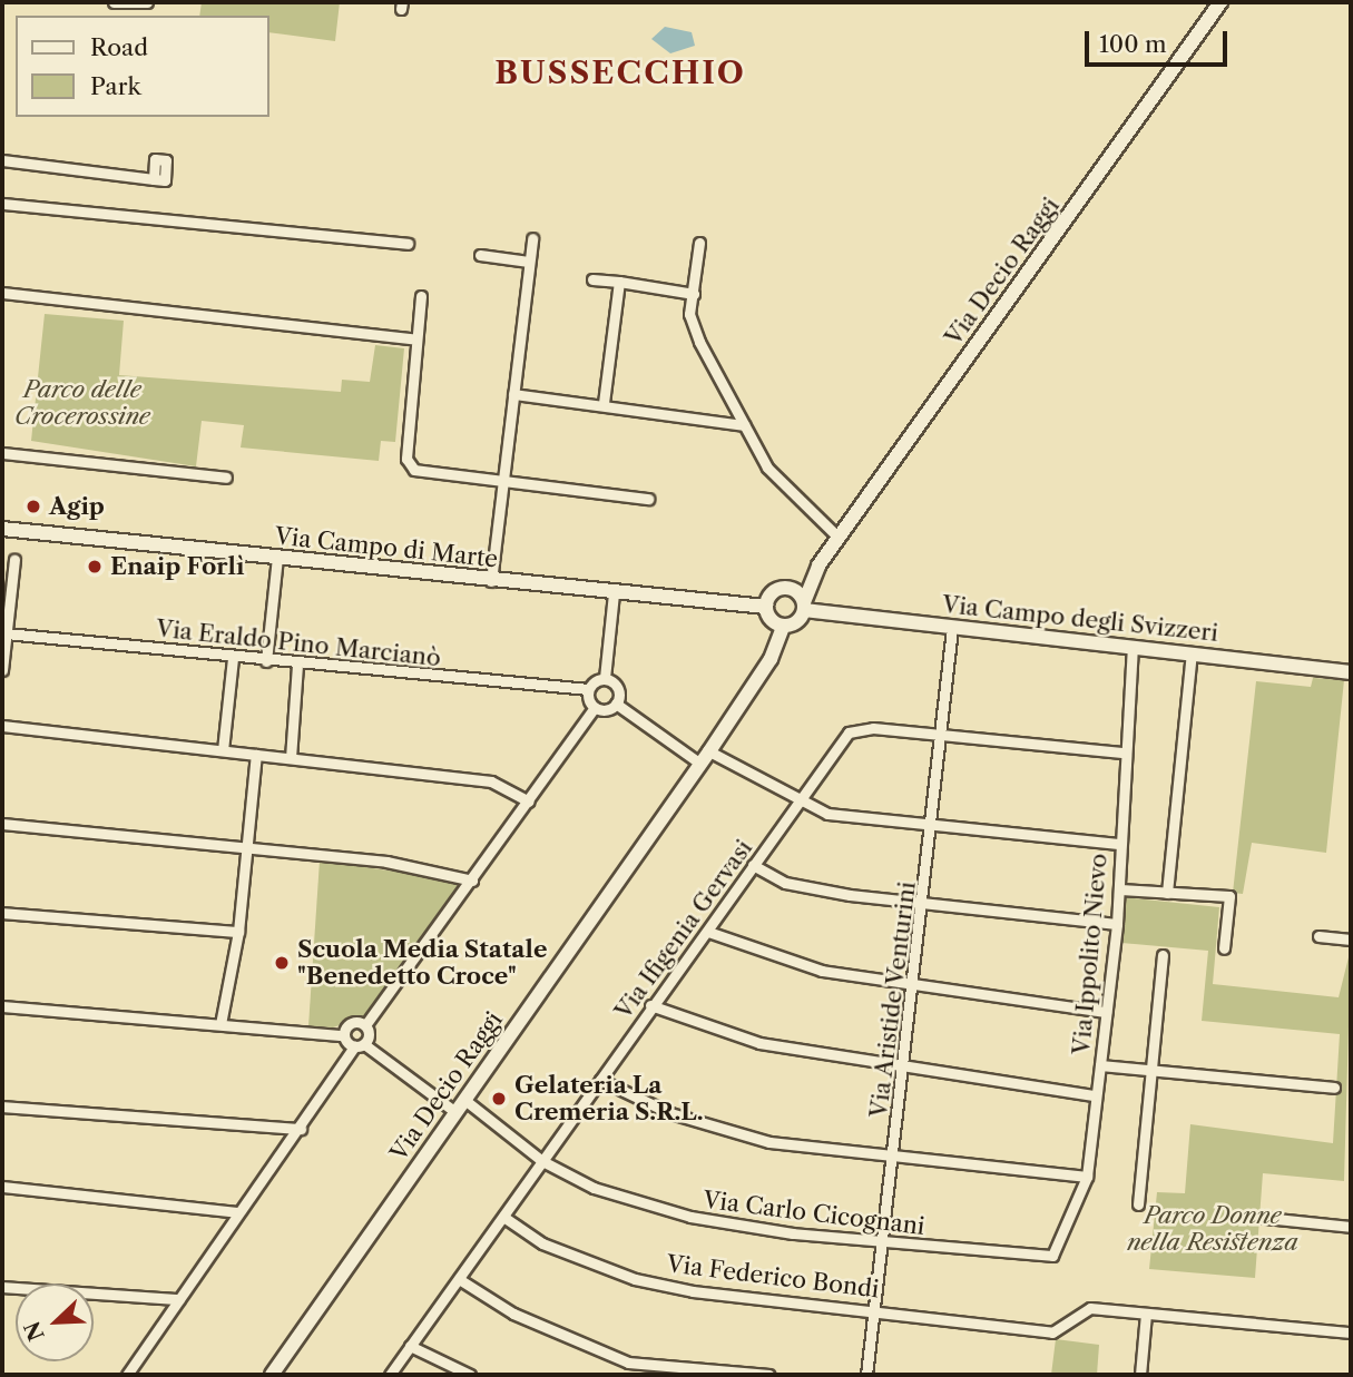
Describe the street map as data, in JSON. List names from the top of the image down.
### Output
{
  "streets": {
    "main road": ["Via Decio Raggi", "Via Campo di Marte", "Via Campo degli Svizzeri"],
    "street": [
      "Via Eraldo Pino Marcianò",
      "Via Ifigenia Gervasi",
      "Via Ippolito Nievo",
      "Via Aristide Venturini",
      "Via Carlo Cicognani",
      "Via Federico Bondi"
    ]
  },
  "crossings": [
    ["Via Decio Raggi", "Via Campo di Marte"],
    ["Via Decio Raggi", "Via Campo degli Svizzeri"],
    ["Via Decio Raggi", "Via Carlo Cicognani"],
    ["Via Campo degli Svizzeri", "Via Ippolito Nievo"],
    ["Via Campo degli Svizzeri", "Via Aristide Venturini"],
    ["Via Ifigenia Gervasi", "Via Ippolito Nievo"],
    ["Via Ifigenia Gervasi", "Via Aristide Venturini"],
    ["Via Ifigenia Gervasi", "Via Carlo Cicognani"],
    ["Via Ifigenia Gervasi", "Via Federico Bondi"],
    ["Via Ippolito Nievo", "Via Carlo Cicognani"],
    ["Via Aristide Venturini", "Via Carlo Cicognani"],
    ["Via Aristide Venturini", "Via Federico Bondi"]
  ],
  "districts": ["BUSSECCHIO"],
  "parks": ["Parco delle Crocerossine", "Parco Donne nella Resistenza"],
  "places": [
    "Agip",
    "Enaip Forlì",
    "Scuola Media Statale \"Benedetto Croce\"",
    "Gelateria La Cremeria S.R.L."
  ],
  "legend": ["Road", "Park"],
  "scale_bar": "100 m",
  "north": "bottom left"
}
